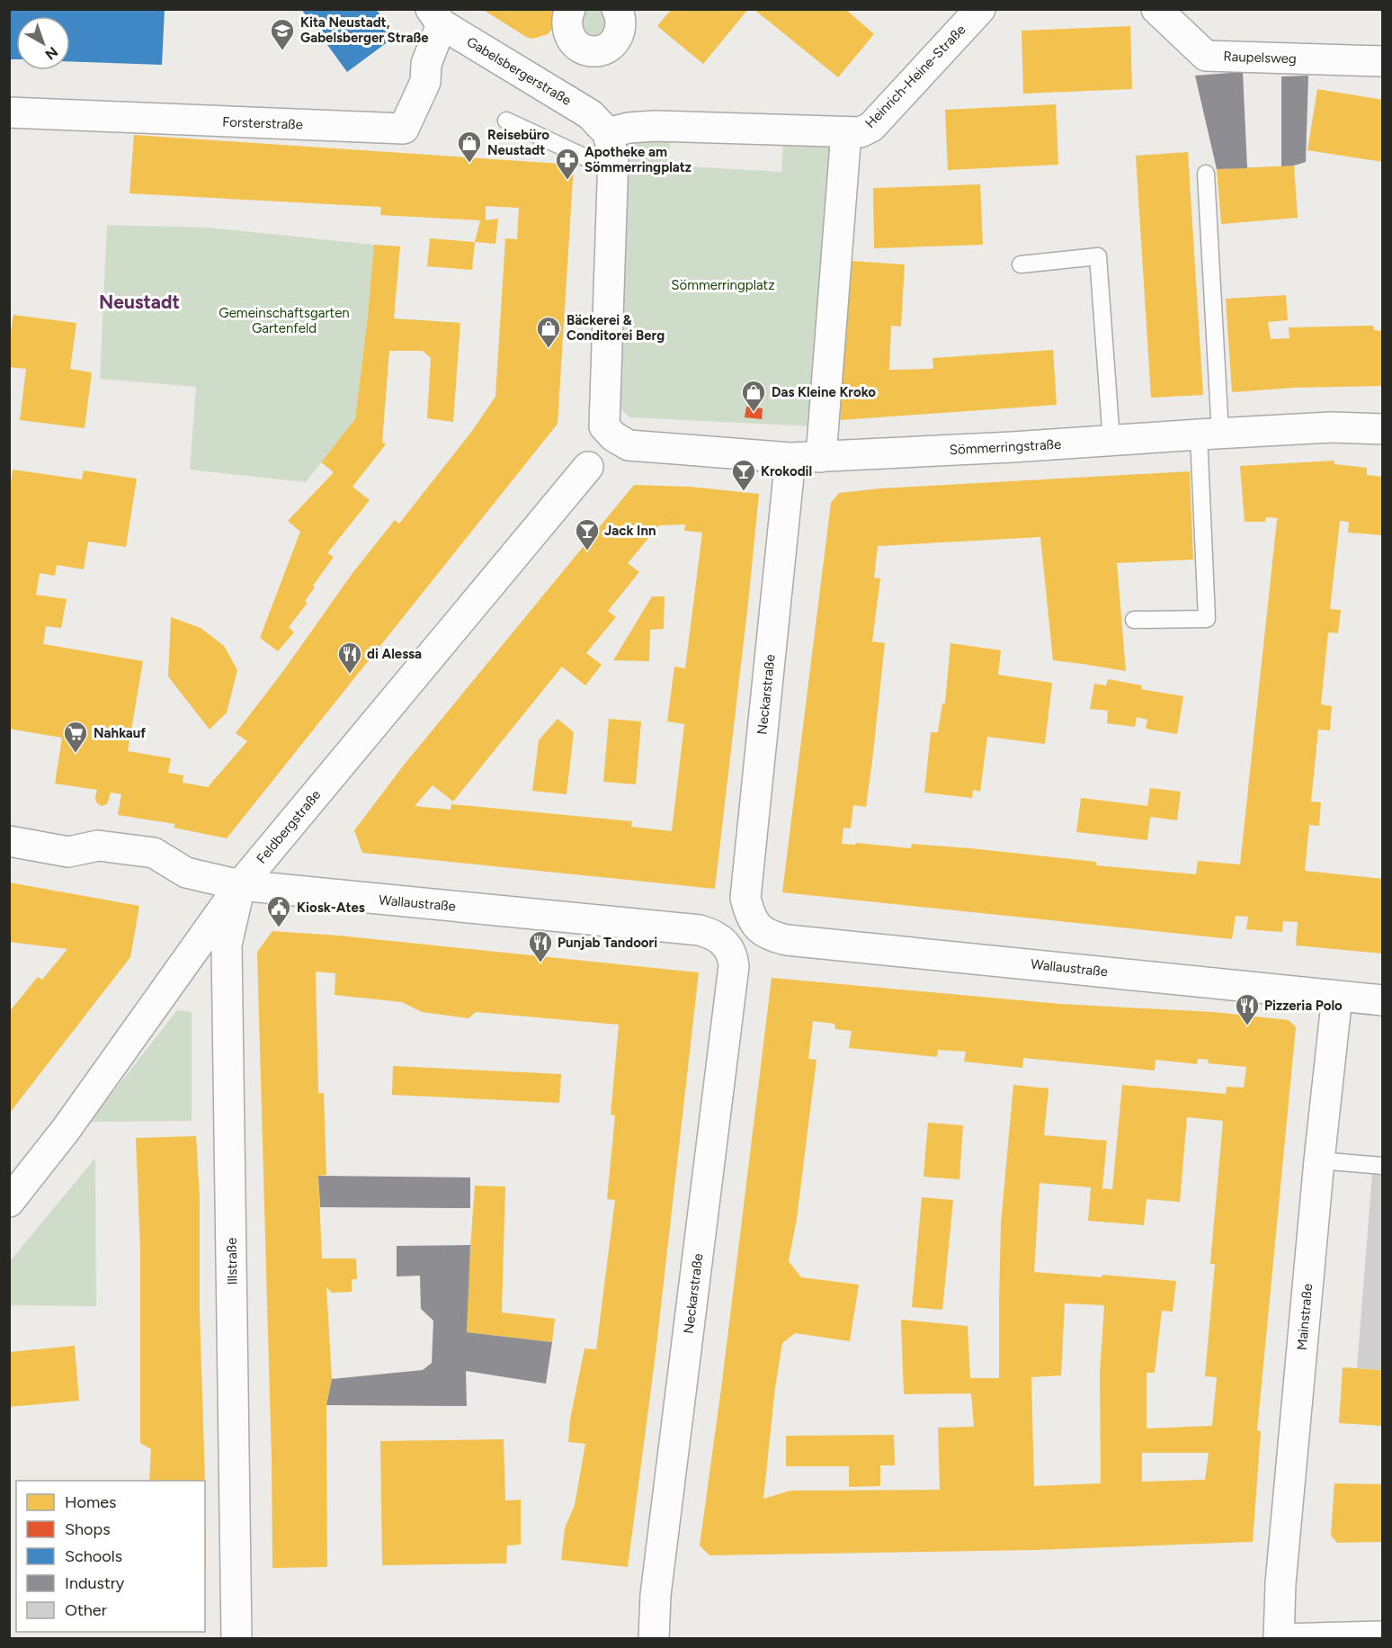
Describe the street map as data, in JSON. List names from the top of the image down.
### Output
{
  "streets": {
    "street": [
      "Raupelsweg",
      "Gabelsbergerstraße",
      "Heinrich-Heine-Straße",
      "Forsterstraße",
      "Sömmerringstraße",
      "Neckarstraße",
      "Feldbergstraße",
      "Wallaustraße",
      "Illstraße",
      "Mainstraße"
    ]
  },
  "crossings": [
    ["Gabelsbergerstraße", "Forsterstraße"],
    ["Sömmerringstraße", "Neckarstraße"],
    ["Neckarstraße", "Wallaustraße"],
    ["Feldbergstraße", "Wallaustraße"],
    ["Feldbergstraße", "Illstraße"],
    ["Wallaustraße", "Illstraße"],
    ["Wallaustraße", "Mainstraße"]
  ],
  "districts": ["Neustadt"],
  "parks": ["Sömmerringplatz", "Gemeinschaftsgarten Gartenfeld"],
  "places": {
    "school or university": ["Kita Neustadt, Gabelsberger Straße"],
    "shop": ["Reisebüro Neustadt", "Bäckerei & Conditorei Berg", "Das Kleine Kroko"],
    "pharmacy": ["Apotheke am Sömmerringplatz"],
    "bar": ["Krokodil", "Jack Inn"],
    "restaurant": ["di Alessa", "Punjab Tandoori", "Pizzeria Polo"],
    "supermarket": ["Nahkauf"],
    "public building": ["Kiosk-Ates"]
  },
  "legend": [
    "Homes",
    "Shops",
    "Schools",
    "Industry",
    "Other"
  ],
  "north": "bottom right"
}
